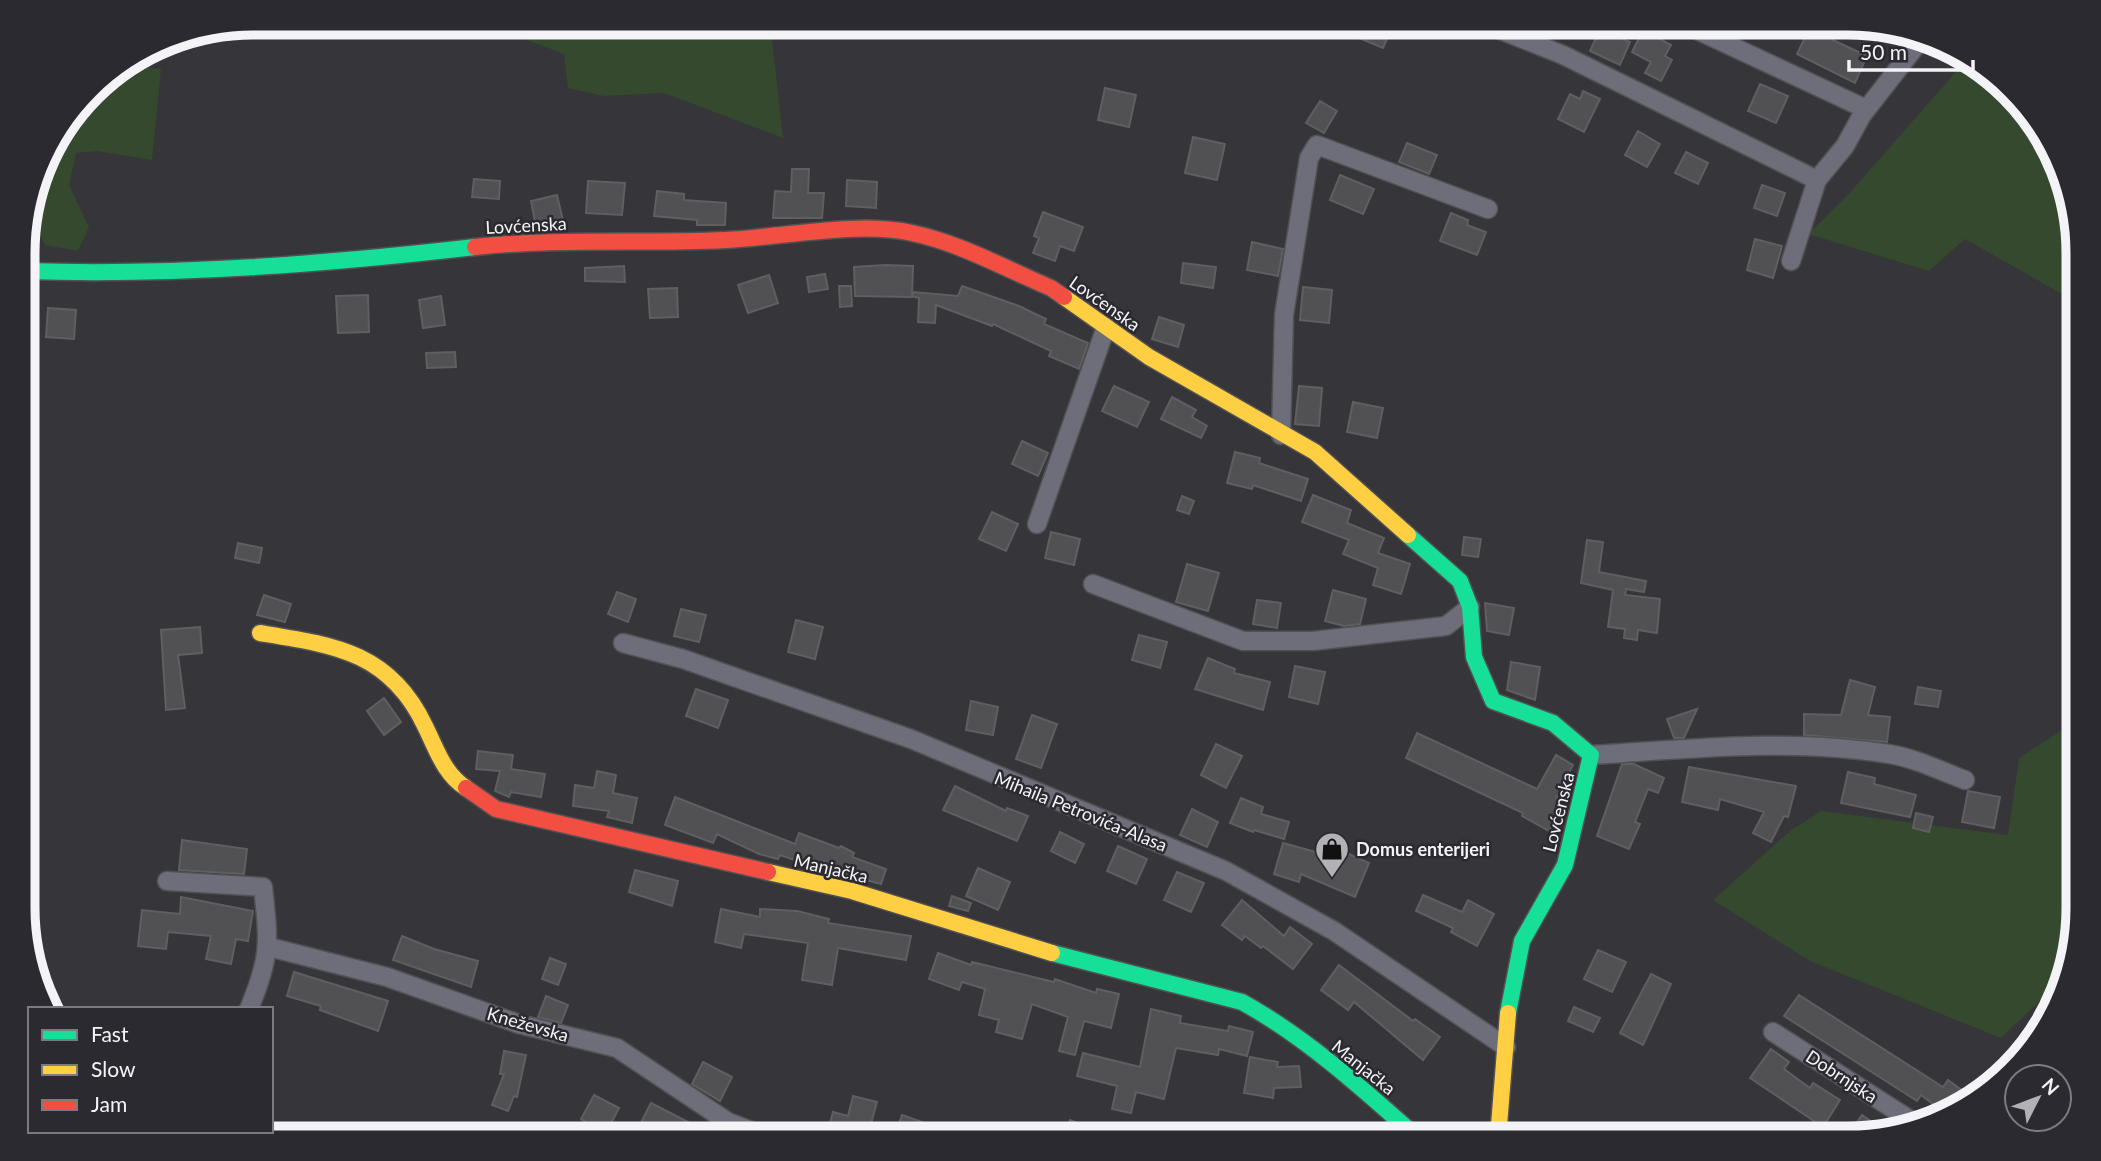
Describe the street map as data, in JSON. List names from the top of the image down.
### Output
{
  "streets": {
    "street": [
      "Lovćenska",
      "Mihaila Petrovića-Alasa",
      "Manjačka",
      "Kneževska",
      "Dobrnjska"
    ]
  },
  "crossings": [
    ["Lovćenska", "Mihaila Petrovića-Alasa"]
  ],
  "places": {
    "shop": ["Domus enterijeri"]
  },
  "legend": ["Fast", "Slow", "Jam"],
  "scale_bar": "50 m",
  "north": "top right"
}
